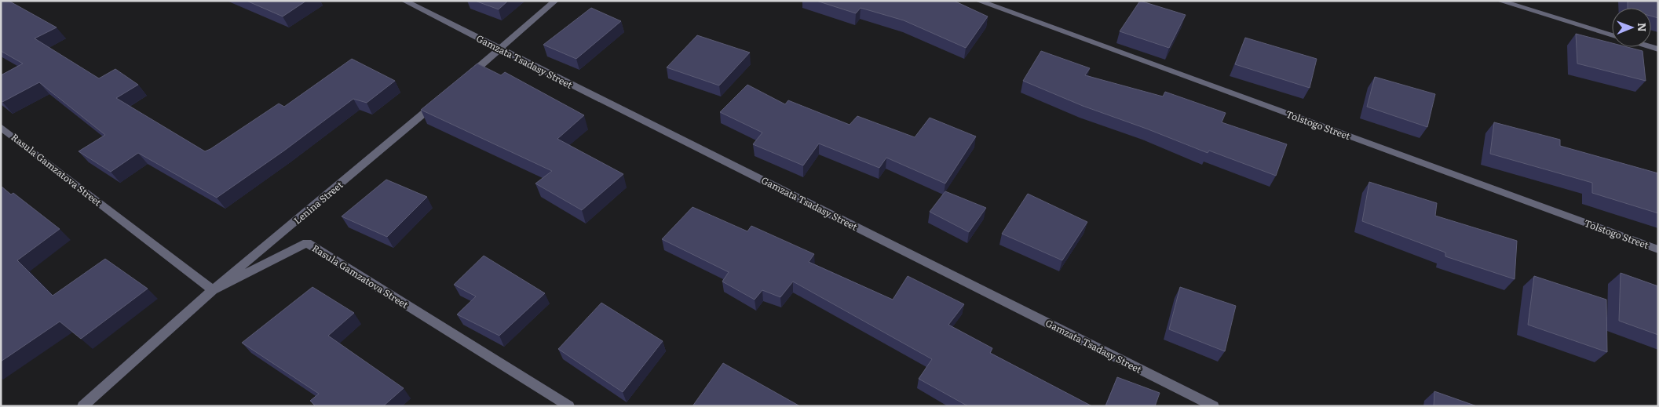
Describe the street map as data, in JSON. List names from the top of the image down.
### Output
{
  "streets": {
    "street": [
      "Gamzata Tsadasy Street",
      "Tolstogo Street",
      "Rasula Gamzatova Street",
      "Lenina Street"
    ]
  },
  "crossings": [
    ["Rasula Gamzatova Street", "Lenina Street"]
  ],
  "north": "right"
}
